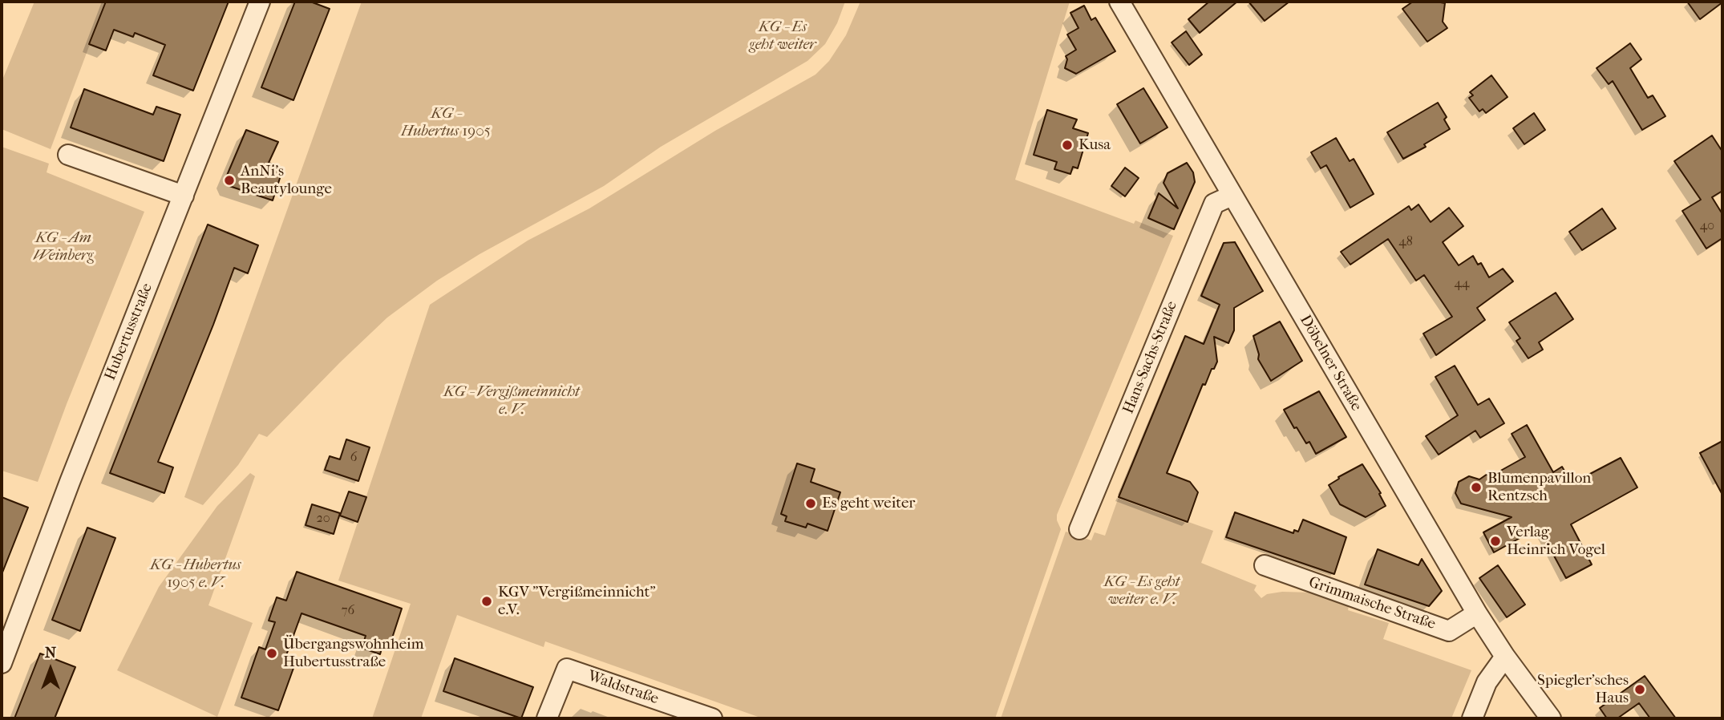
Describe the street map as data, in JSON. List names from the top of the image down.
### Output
{
  "streets": {
    "street": [
      "Hubertusstraße",
      "Hans-Sachs-Straße",
      "Döbelner Straße",
      "Grimmaische Straße",
      "Waldstraße"
    ]
  },
  "crossings": [
    ["Hans-Sachs-Straße", "Döbelner Straße"],
    ["Döbelner Straße", "Grimmaische Straße"]
  ],
  "parks": [
    "KG - Es geht weiter",
    "KG - Hubertus 1905",
    "KG - Am Weinberg",
    "KG - Vergißmeinnicht e. V.",
    "KG - Hubertus 1905 e. V.",
    "KG - Es geht weiter e. V."
  ],
  "places": [
    "Kusa",
    "AnNi's Beautylounge",
    "Blumenpavillon Rentzsch",
    "Es geht weiter",
    "Verlag Heinrich Vogel",
    "KGV \"Vergißmeinnicht\" e.V.",
    "Übergangswohnheim Hubertusstraße",
    "Spiegler’sches Haus"
  ],
  "house_numbers": [
    "40",
    "48",
    "44",
    "6",
    "20",
    "76"
  ],
  "north": "top"
}
